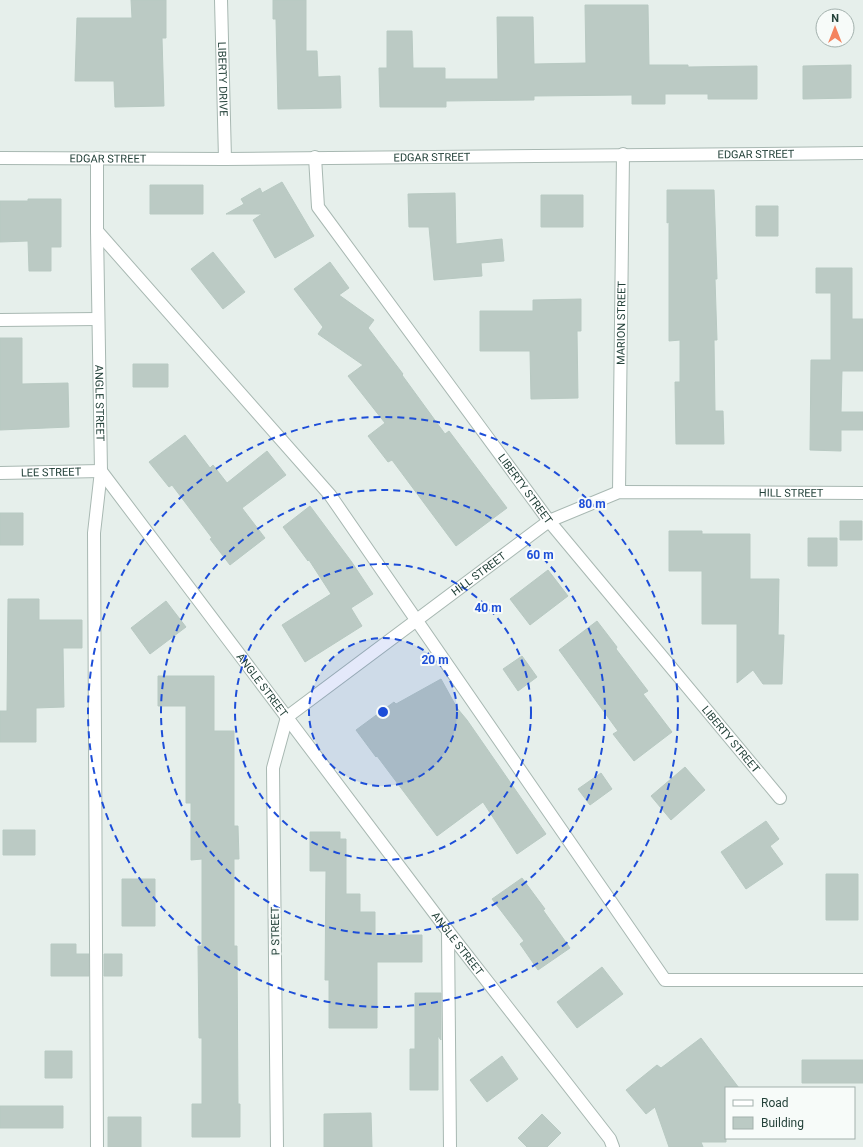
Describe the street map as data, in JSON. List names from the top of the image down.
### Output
{
  "streets": {
    "street": [
      "LIBERTY DRIVE",
      "EDGAR STREET",
      "MARION STREET",
      "ANGLE STREET",
      "LEE STREET",
      "LIBERTY STREET",
      "HILL STREET",
      "P STREET"
    ]
  },
  "crossings": [
    ["LIBERTY DRIVE", "EDGAR STREET"],
    ["EDGAR STREET", "MARION STREET"],
    ["EDGAR STREET", "ANGLE STREET"],
    ["EDGAR STREET", "LIBERTY STREET"],
    ["MARION STREET", "HILL STREET"],
    ["ANGLE STREET", "LEE STREET"],
    ["ANGLE STREET", "HILL STREET"],
    ["ANGLE STREET", "P STREET"],
    ["LIBERTY STREET", "HILL STREET"],
    ["HILL STREET", "P STREET"]
  ],
  "legend": ["Road", "Building"],
  "north": "top",
  "rings": [
    "80 m",
    "60 m",
    "40 m",
    "20 m"
  ]
}
